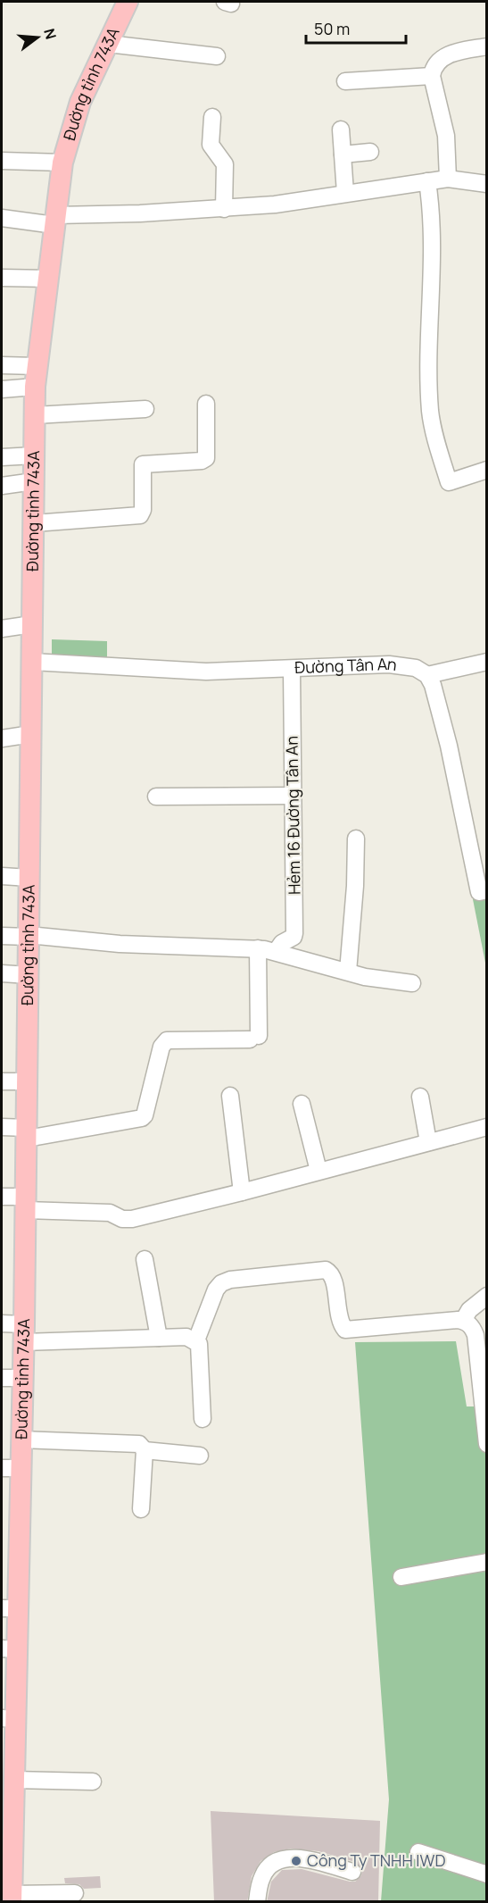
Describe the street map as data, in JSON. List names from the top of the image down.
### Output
{
  "streets": {
    "main road": ["Đường tỉnh 743A"],
    "street": ["Đường Tân An", "Hẻm 16 Đường Tân An"]
  },
  "crossings": [
    ["Đường tỉnh 743A", "Đường Tân An"],
    ["Đường Tân An", "Hẻm 16 Đường Tân An"]
  ],
  "places": ["Công Ty TNHH IWD"],
  "scale_bar": "50 m",
  "north": "right"
}
